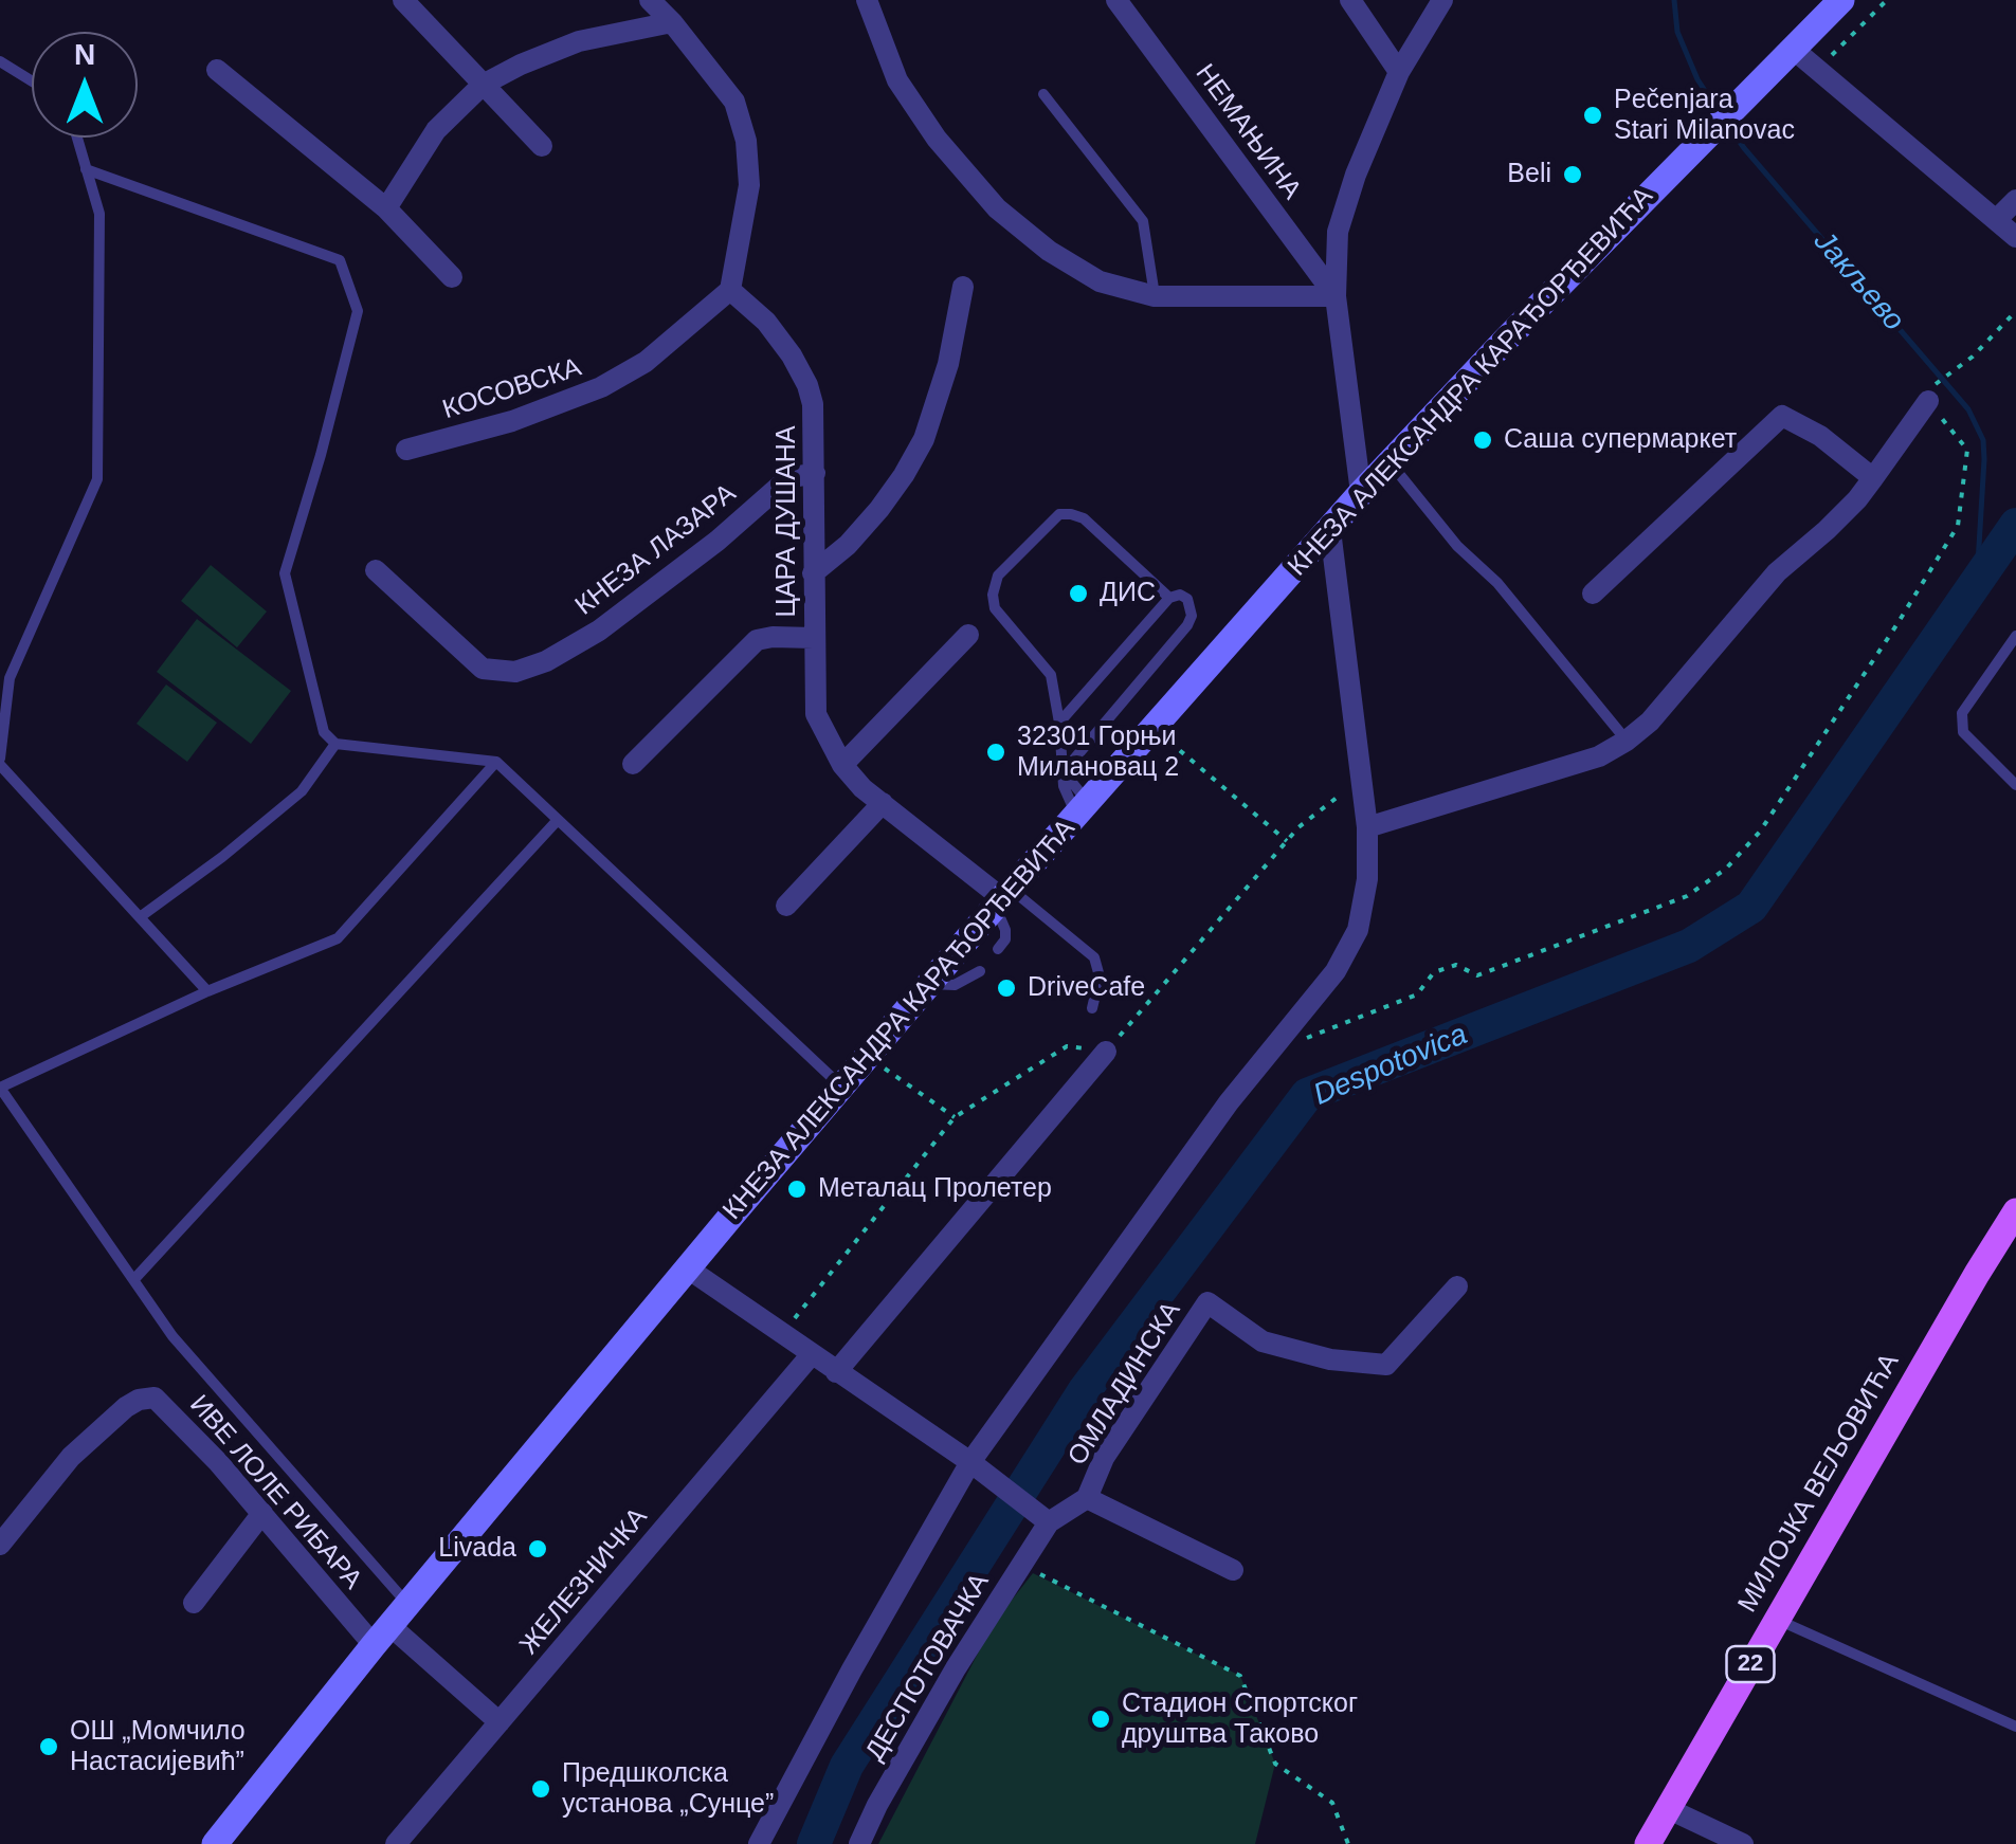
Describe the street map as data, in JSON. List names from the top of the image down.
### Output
{
  "streets": {
    "main road": ["МИЛОЈКА ВЕЉОВИЋА", "22"],
    "street": [
      "НЕМАЊИНА",
      "КНЕЗА АЛЕКСАНДРА КАРАЂОРЂЕВИЋА",
      "КОСОВСКА",
      "ЦАРА ДУШАНА",
      "КНЕЗА ЛАЗАРА",
      "ОМЛАДИНСКА",
      "ИВЕ ЛОЛЕ РИБАРА",
      "ЖЕЛЕЗНИЧКА",
      "ДЕСПОТОВАЧКА"
    ]
  },
  "crossings": [
    ["КНЕЗА АЛЕКСАНДРА КАРАЂОРЂЕВИЋА", "ЦАРА ДУШАНА"],
    ["КНЕЗА АЛЕКСАНДРА КАРАЂОРЂЕВИЋА", "ИВЕ ЛОЛЕ РИБАРА"],
    ["КОСОВСКА", "ЦАРА ДУШАНА"],
    ["ЦАРА ДУШАНА", "КНЕЗА ЛАЗАРА"],
    ["ОМЛАДИНСКА", "ДЕСПОТОВАЧКА"],
    ["ИВЕ ЛОЛЕ РИБАРА", "ЖЕЛЕЗНИЧКА"]
  ],
  "water": ["Јакљево", "Despotovica"],
  "places": [
    "Pečenjara Stari Milanovac",
    "Beli",
    "Саша супермаркет",
    "ДИС",
    "32301 Горњи Милановац 2",
    "DriveCafe",
    "Металац Пролетер",
    "Livada",
    "Стадион Спортског друштва Таково",
    "ОШ „Момчило Настасијевић”",
    "Предшколска установа „Сунце”"
  ],
  "north": "top"
}
